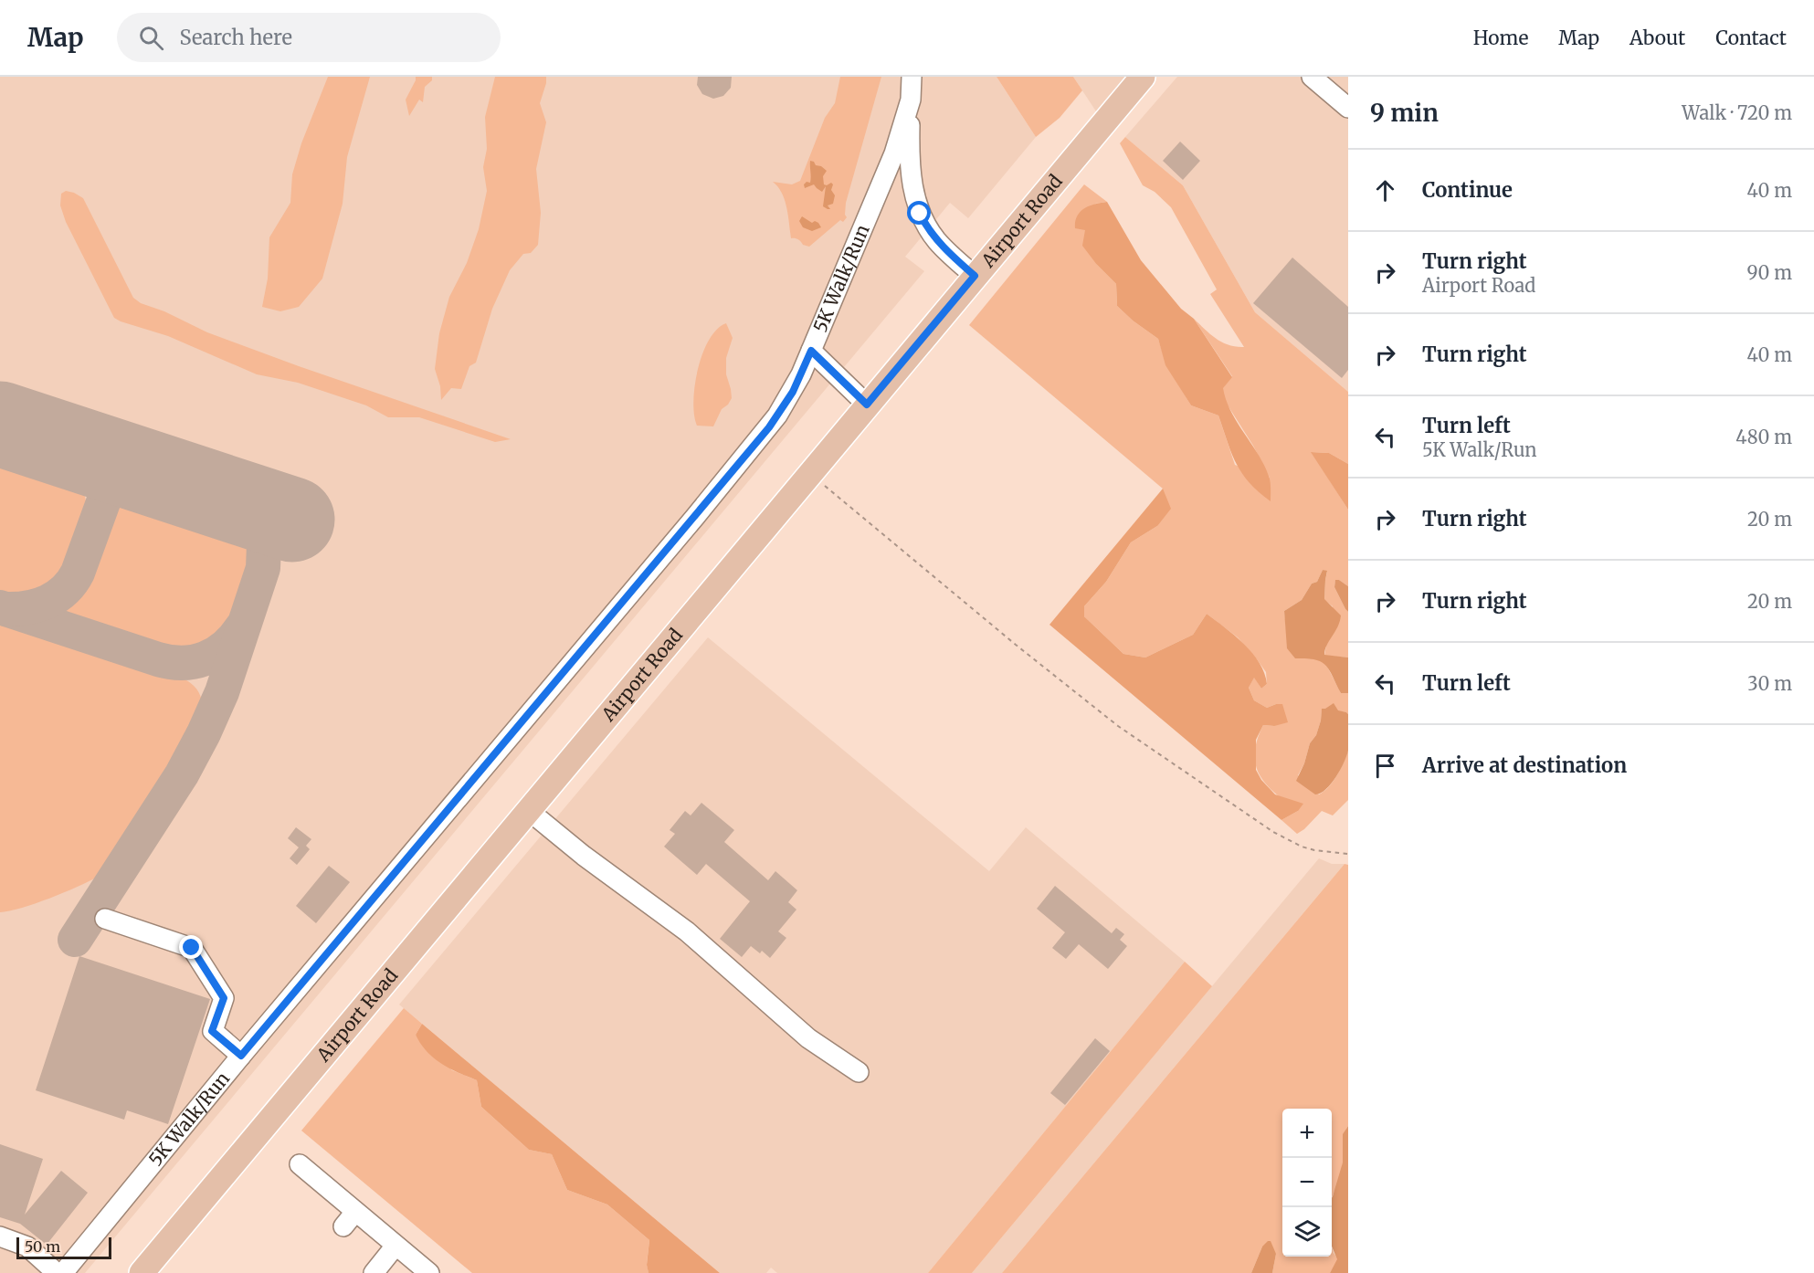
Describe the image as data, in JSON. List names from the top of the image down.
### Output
{
  "streets": {
    "main road": ["Airport Road"],
    "lane": ["5K Walk/Run"]
  },
  "scale_bar": "50 m",
  "page": {
    "header": "Map",
    "search": "Search here",
    "nav": [
      "Home",
      "Map",
      "About",
      "Contact"
    ],
    "heading": ["9 min", "Walk · 720 m"],
    "list": [
      ["Continue", "40 m"],
      ["Turn right", "Airport Road", "90 m"],
      ["Turn right", "40 m"],
      ["Turn left", "5K Walk/Run", "480 m"],
      ["Turn right", "20 m"],
      ["Turn right", "20 m"],
      ["Turn left", "30 m"],
      "Arrive at destination"
    ],
    "map_buttons": ["+", "−"],
    "scale": "50 m"
  }
}
